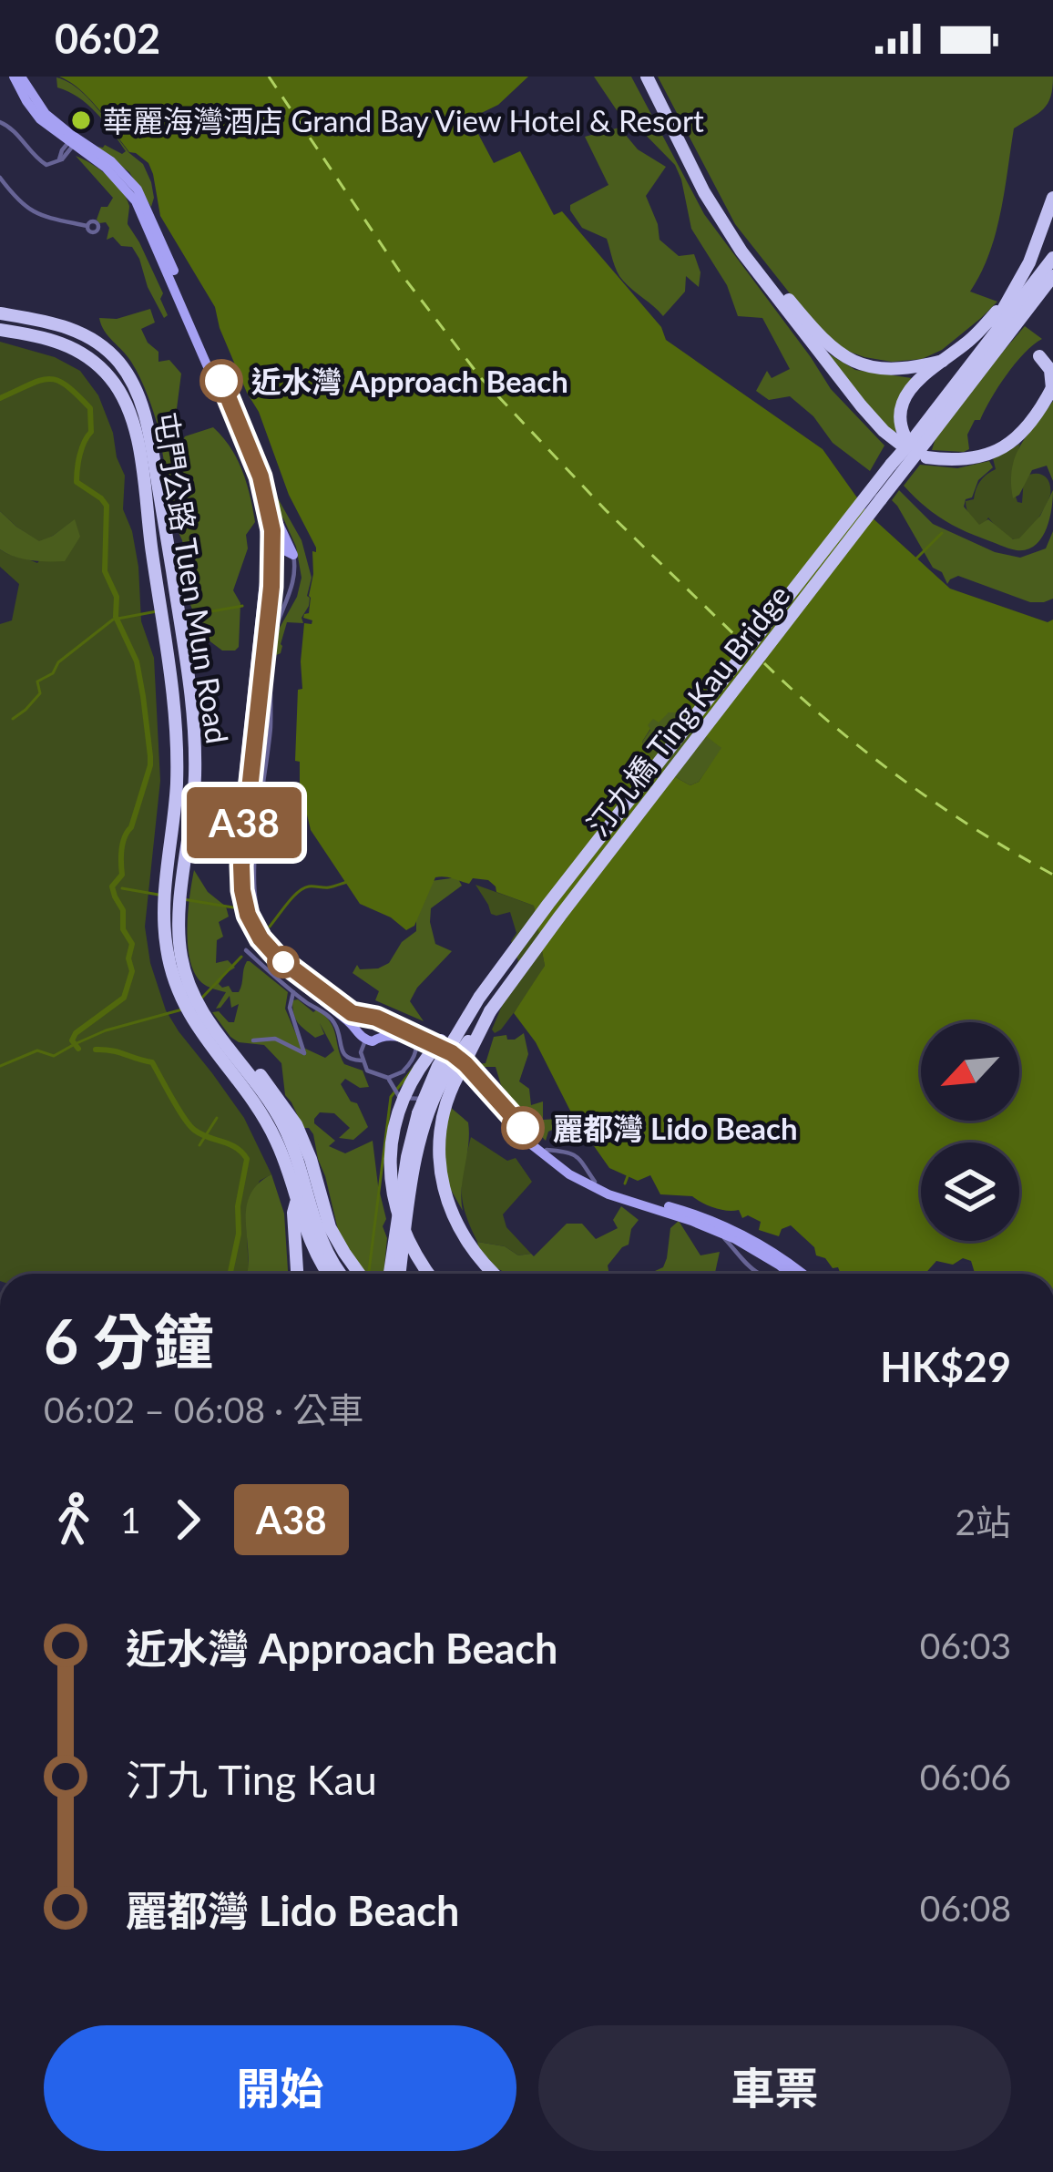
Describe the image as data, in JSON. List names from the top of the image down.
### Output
{
  "streets": {
    "highway": ["屯門公路 Tuen Mun Road", "汀九橋 Ting Kau Bridge"]
  },
  "places": ["華麗海灣酒店 Grand Bay View Hotel & Resort", "近水灣 Approach Beach", "麗都灣 Lido Beach"],
  "lines": ["bus line A38"],
  "north": "bottom left",
  "page": {
    "status": "06:02",
    "on_map": "A38",
    "heading": ["6 分鐘", "06:02 – 06:08 · 公車", "HK$29"],
    "legs": ["1", "A38", "2站"],
    "list": [
      {
        "name": "近水灣 Approach Beach",
        "value": "06:03"
      },
      {
        "name": "汀九 Ting Kau",
        "value": "06:06"
      },
      {
        "name": "麗都灣 Lido Beach",
        "value": "06:08"
      }
    ],
    "buttons": ["開始", "車票"]
  }
}
